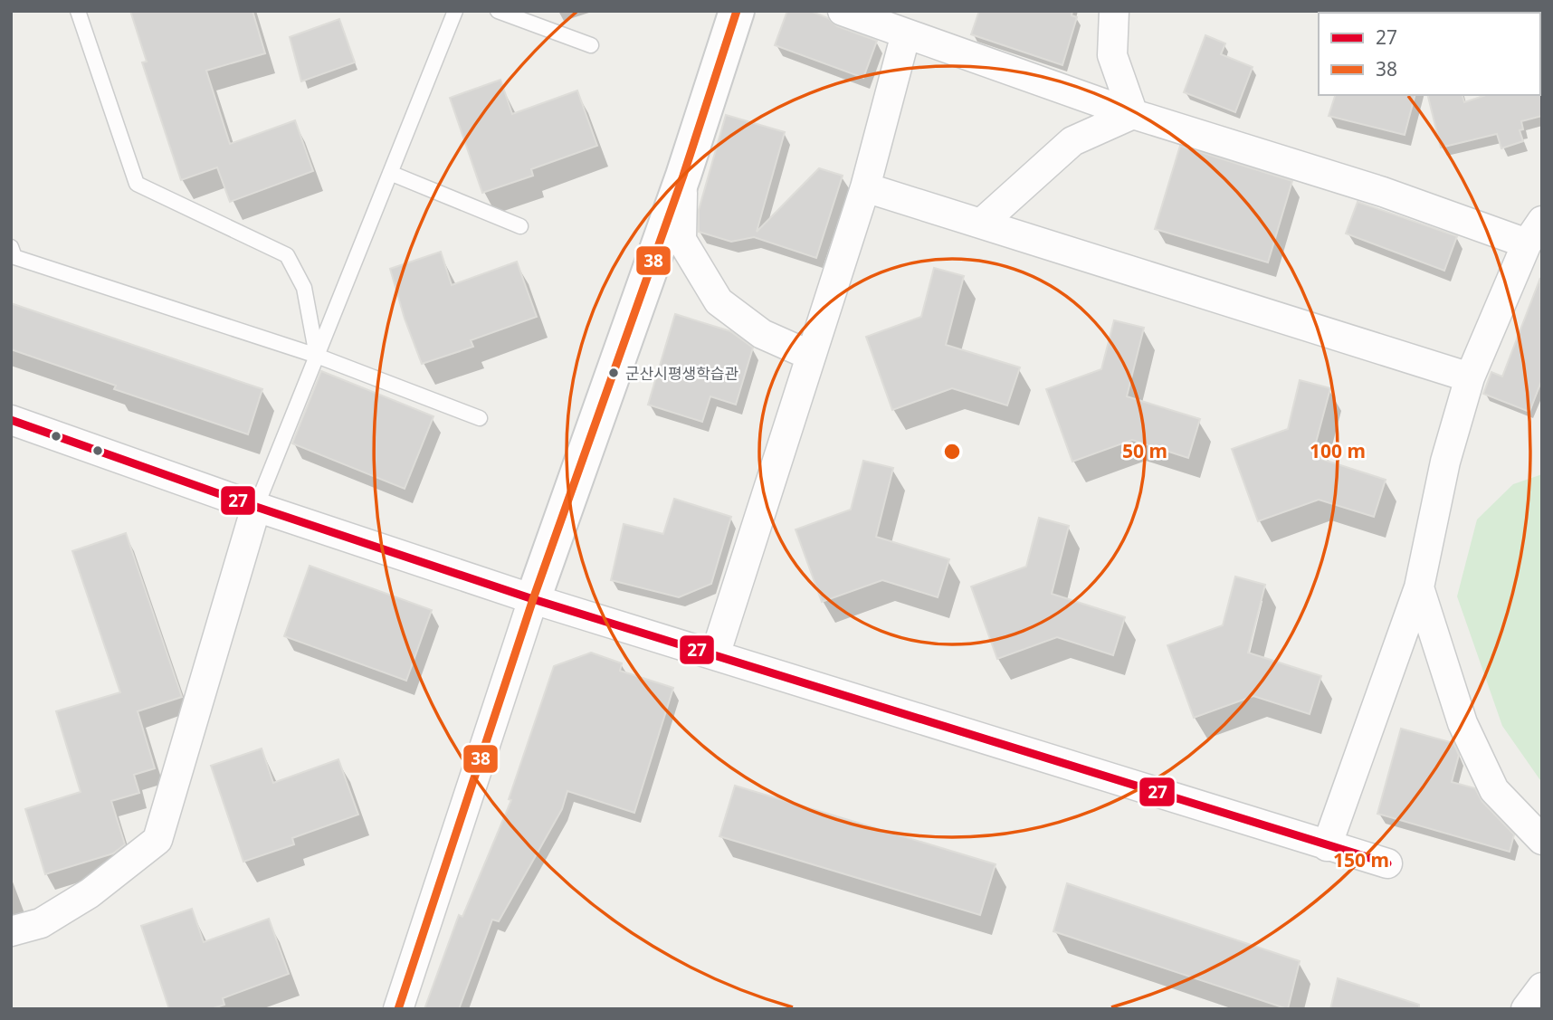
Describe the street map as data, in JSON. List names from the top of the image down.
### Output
{
  "places": ["군산시평생학습관"],
  "lines": ["transit line 38", "transit line 27"],
  "legend": ["27", "38"],
  "rings": ["50 m", "100 m", "150 m"]
}
